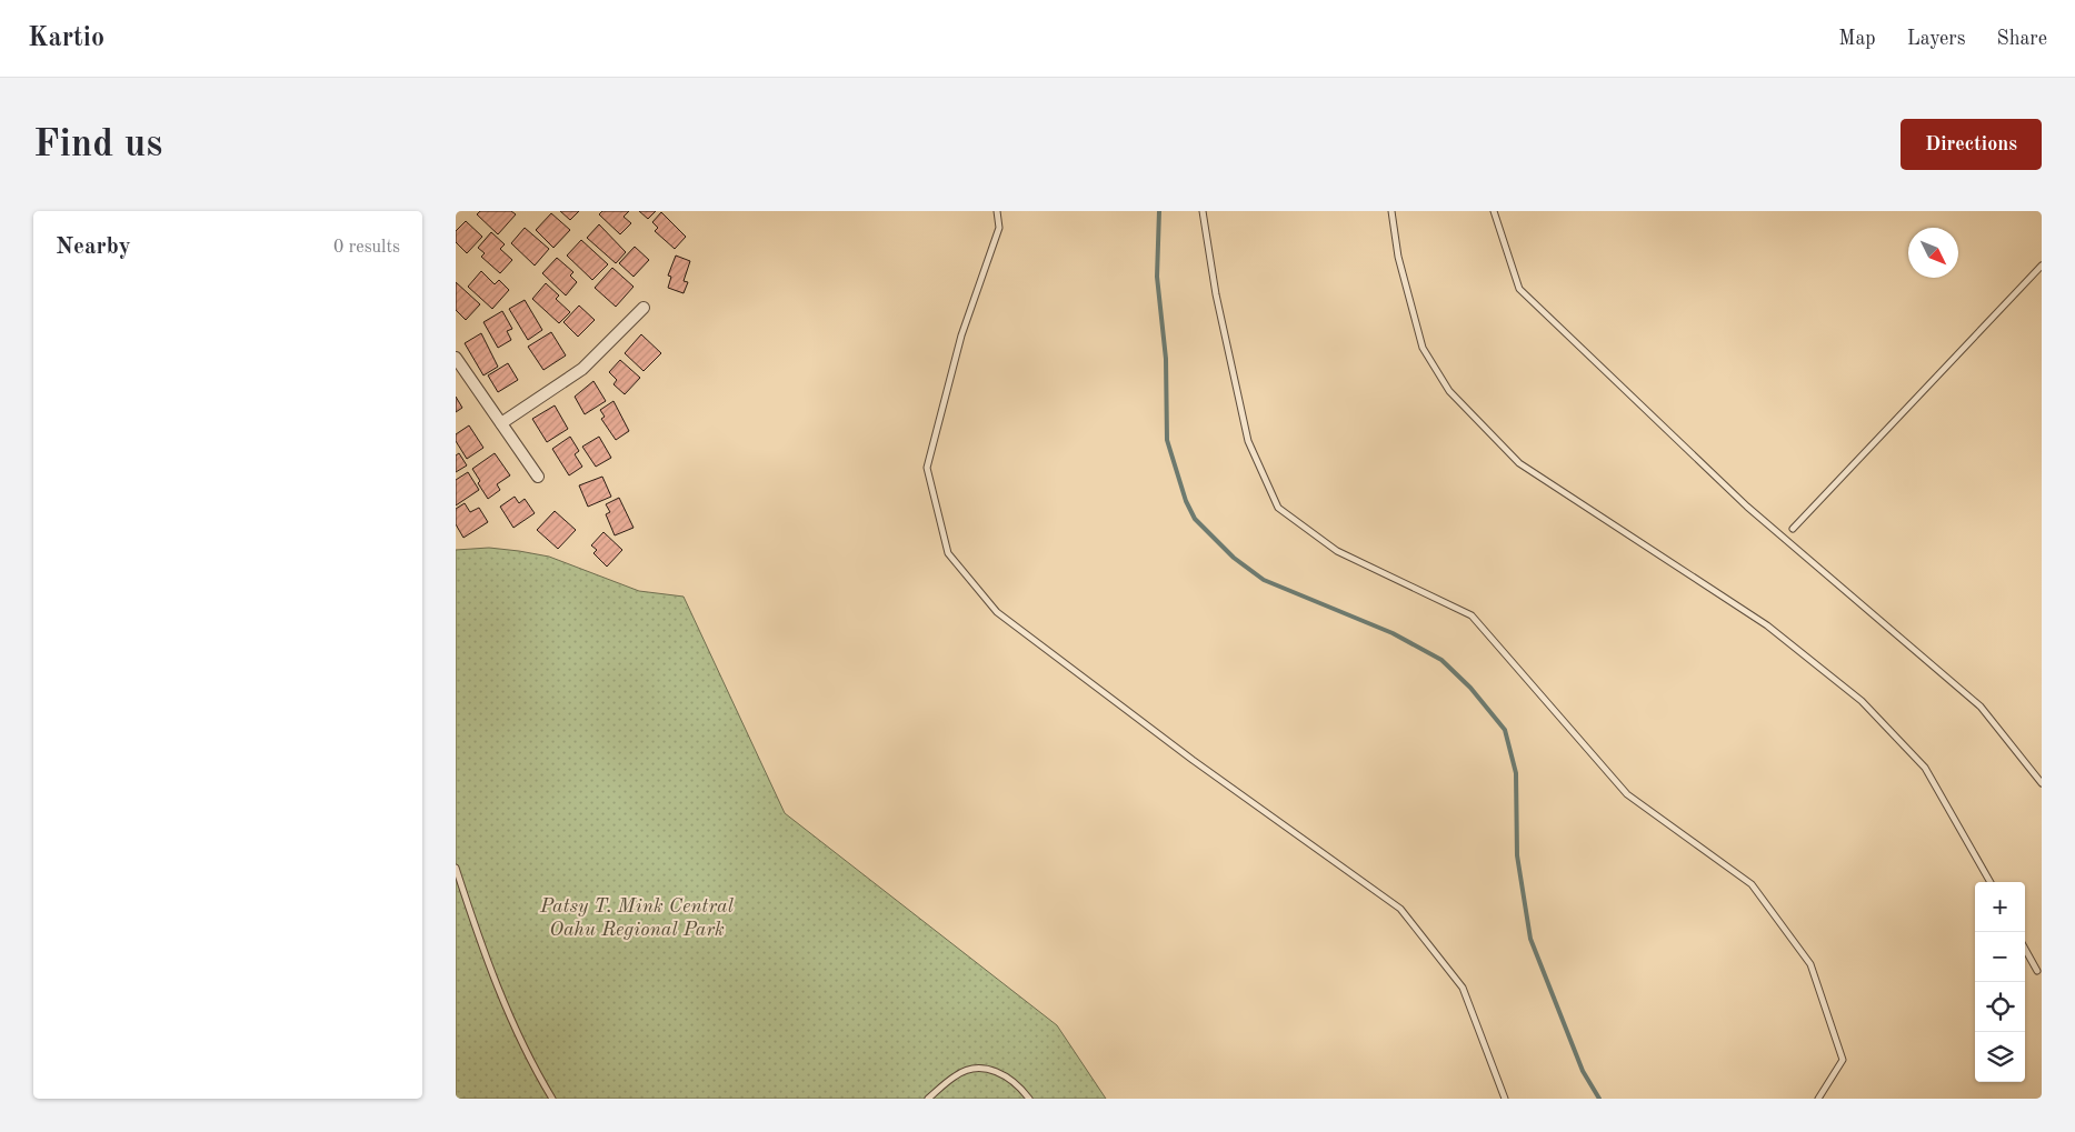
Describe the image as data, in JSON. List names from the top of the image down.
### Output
{
  "parks": ["Patsy T. Mink Central Oahu Regional Park"],
  "north": "bottom right",
  "page": {
    "header": "Kartio",
    "nav": ["Map", "Layers", "Share"],
    "buttons": "Directions",
    "title": "Find us",
    "heading": ["Nearby", "0 results"],
    "map_buttons": ["+", "−"]
  }
}
